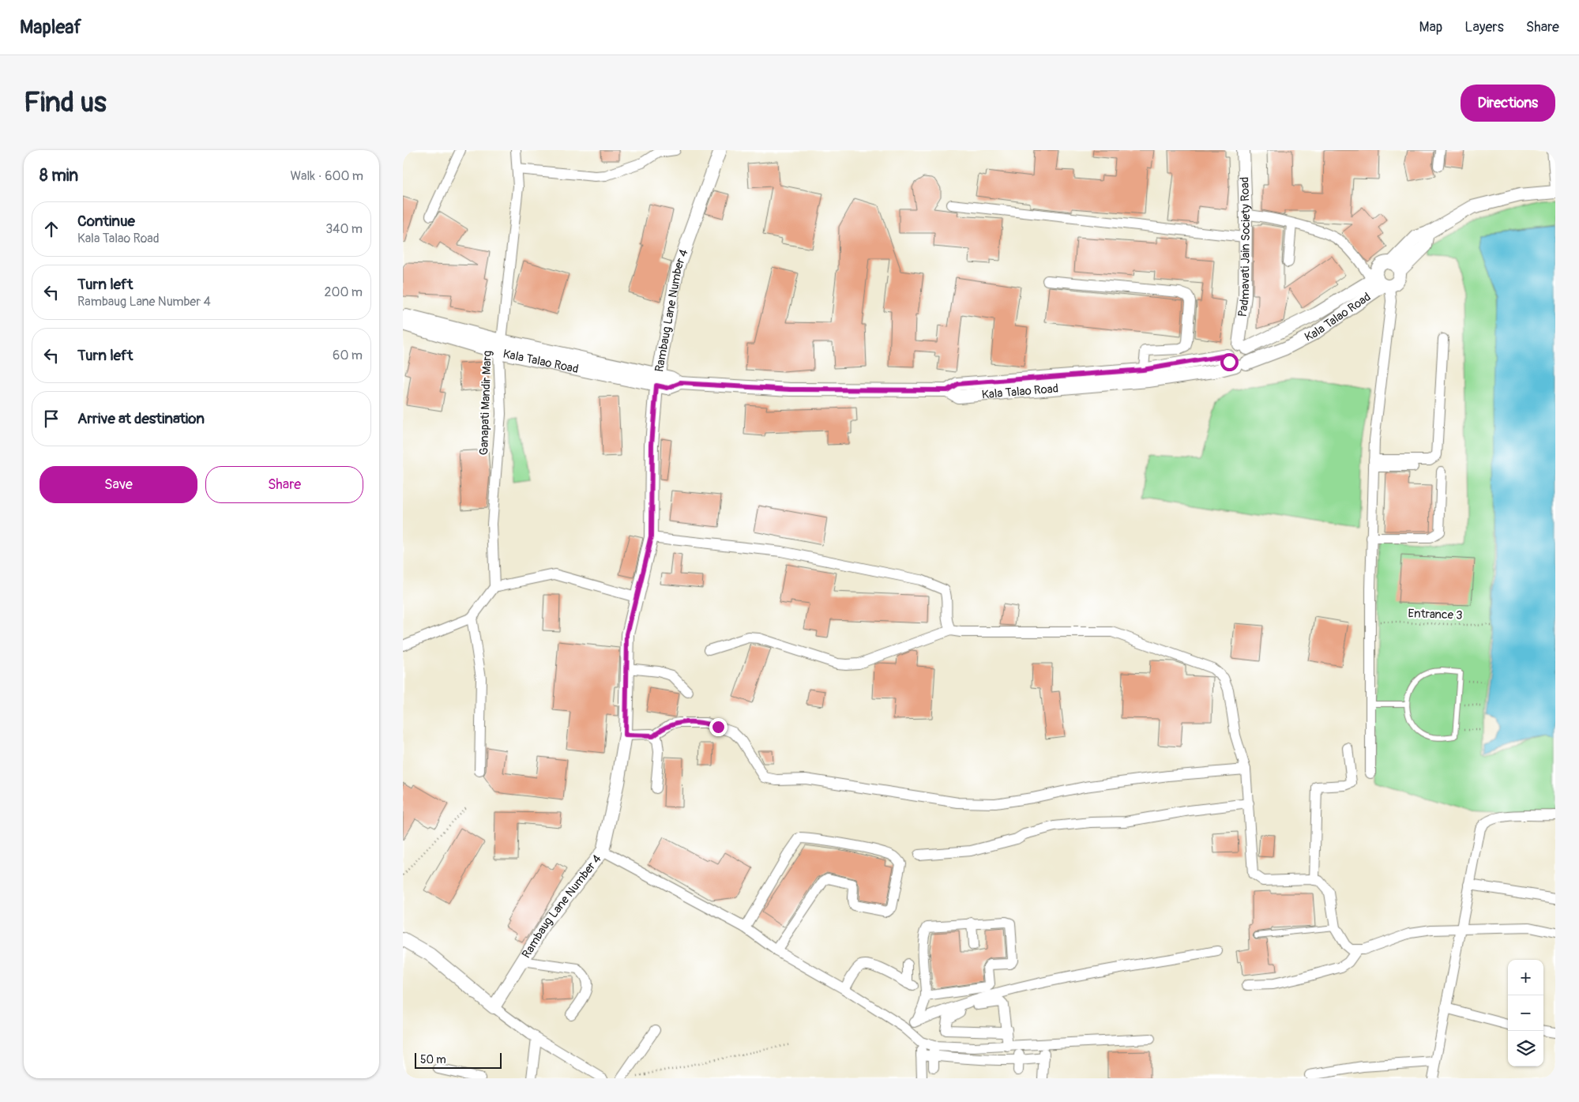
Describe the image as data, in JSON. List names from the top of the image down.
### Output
{
  "streets": {
    "street": [
      "Padmavati Jain Society Road",
      "Rambaug Lane Number 4",
      "Kala Talao Road",
      "Ganapati Mandir Marg"
    ],
    "path": ["Entrance 3"]
  },
  "crossings": [
    ["Padmavati Jain Society Road", "Kala Talao Road"],
    ["Rambaug Lane Number 4", "Kala Talao Road"],
    ["Kala Talao Road", "Ganapati Mandir Marg"]
  ],
  "scale_bar": "50 m",
  "page": {
    "header": "Mapleaf",
    "nav": ["Map", "Layers", "Share"],
    "buttons": [
      "Directions",
      ["Save", "Share"]
    ],
    "title": "Find us",
    "heading": ["8 min", "Walk · 600 m"],
    "list": [
      ["Continue", "Kala Talao Road", "340 m"],
      ["Turn left", "Rambaug Lane Number 4", "200 m"],
      ["Turn left", "60 m"],
      "Arrive at destination"
    ],
    "map_buttons": ["+", "−"],
    "scale": "50 m"
  }
}
